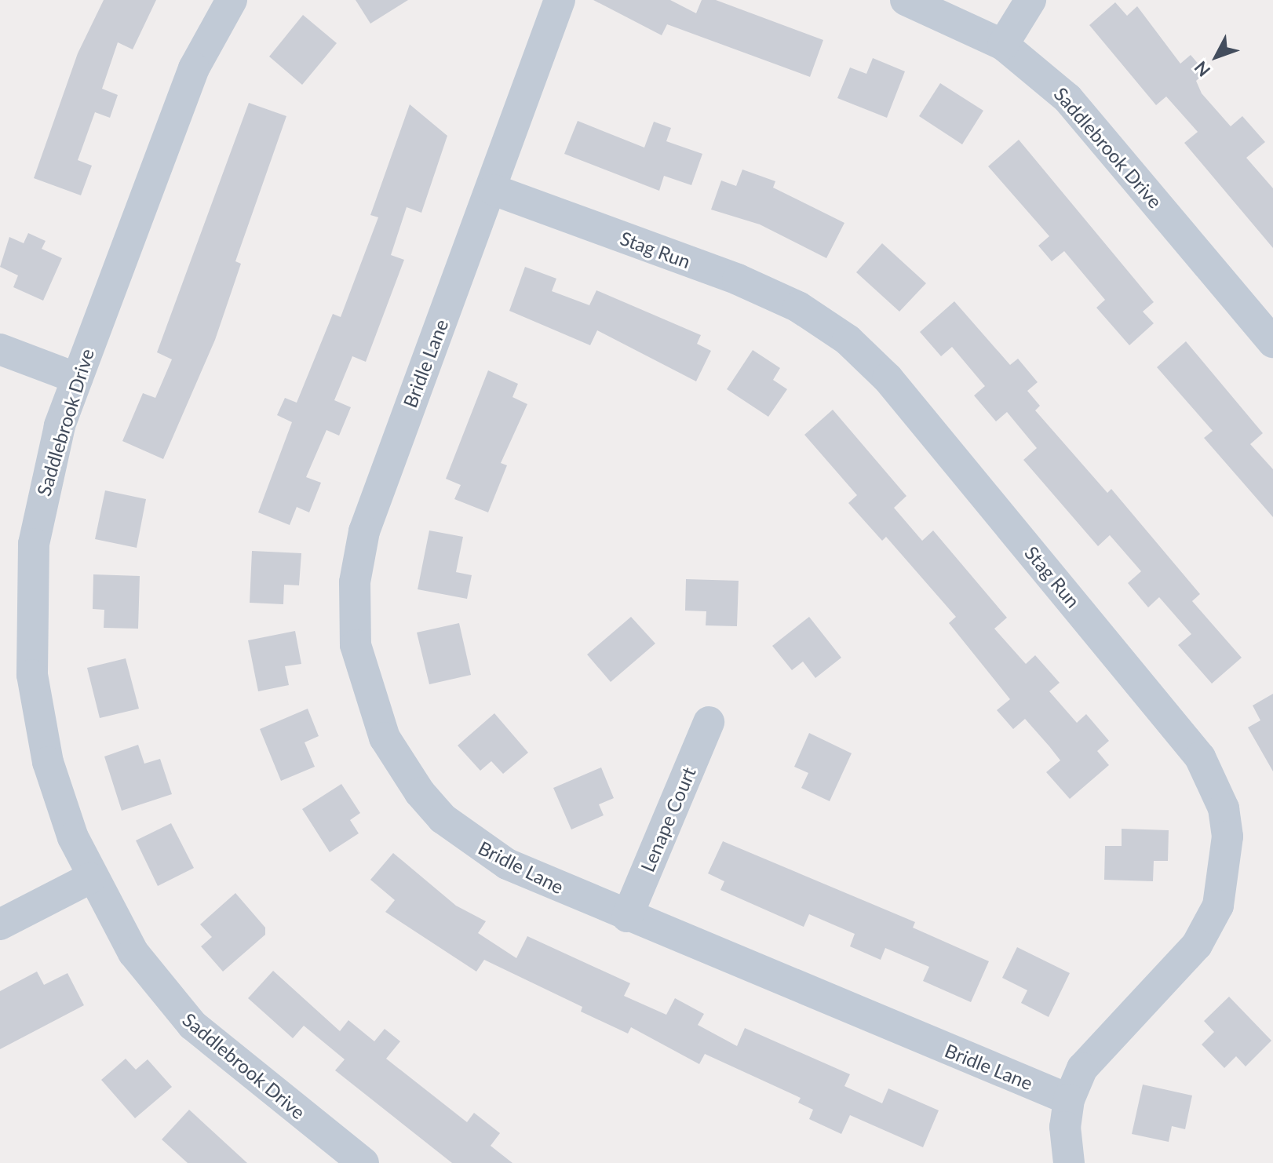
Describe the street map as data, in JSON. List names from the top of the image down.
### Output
{
  "streets": {
    "street": [
      "Saddlebrook Drive",
      "Stag Run",
      "Bridle Lane",
      "Lenape Court"
    ]
  },
  "crossings": [
    ["Stag Run", "Bridle Lane"],
    ["Bridle Lane", "Lenape Court"]
  ],
  "north": "bottom left"
}
